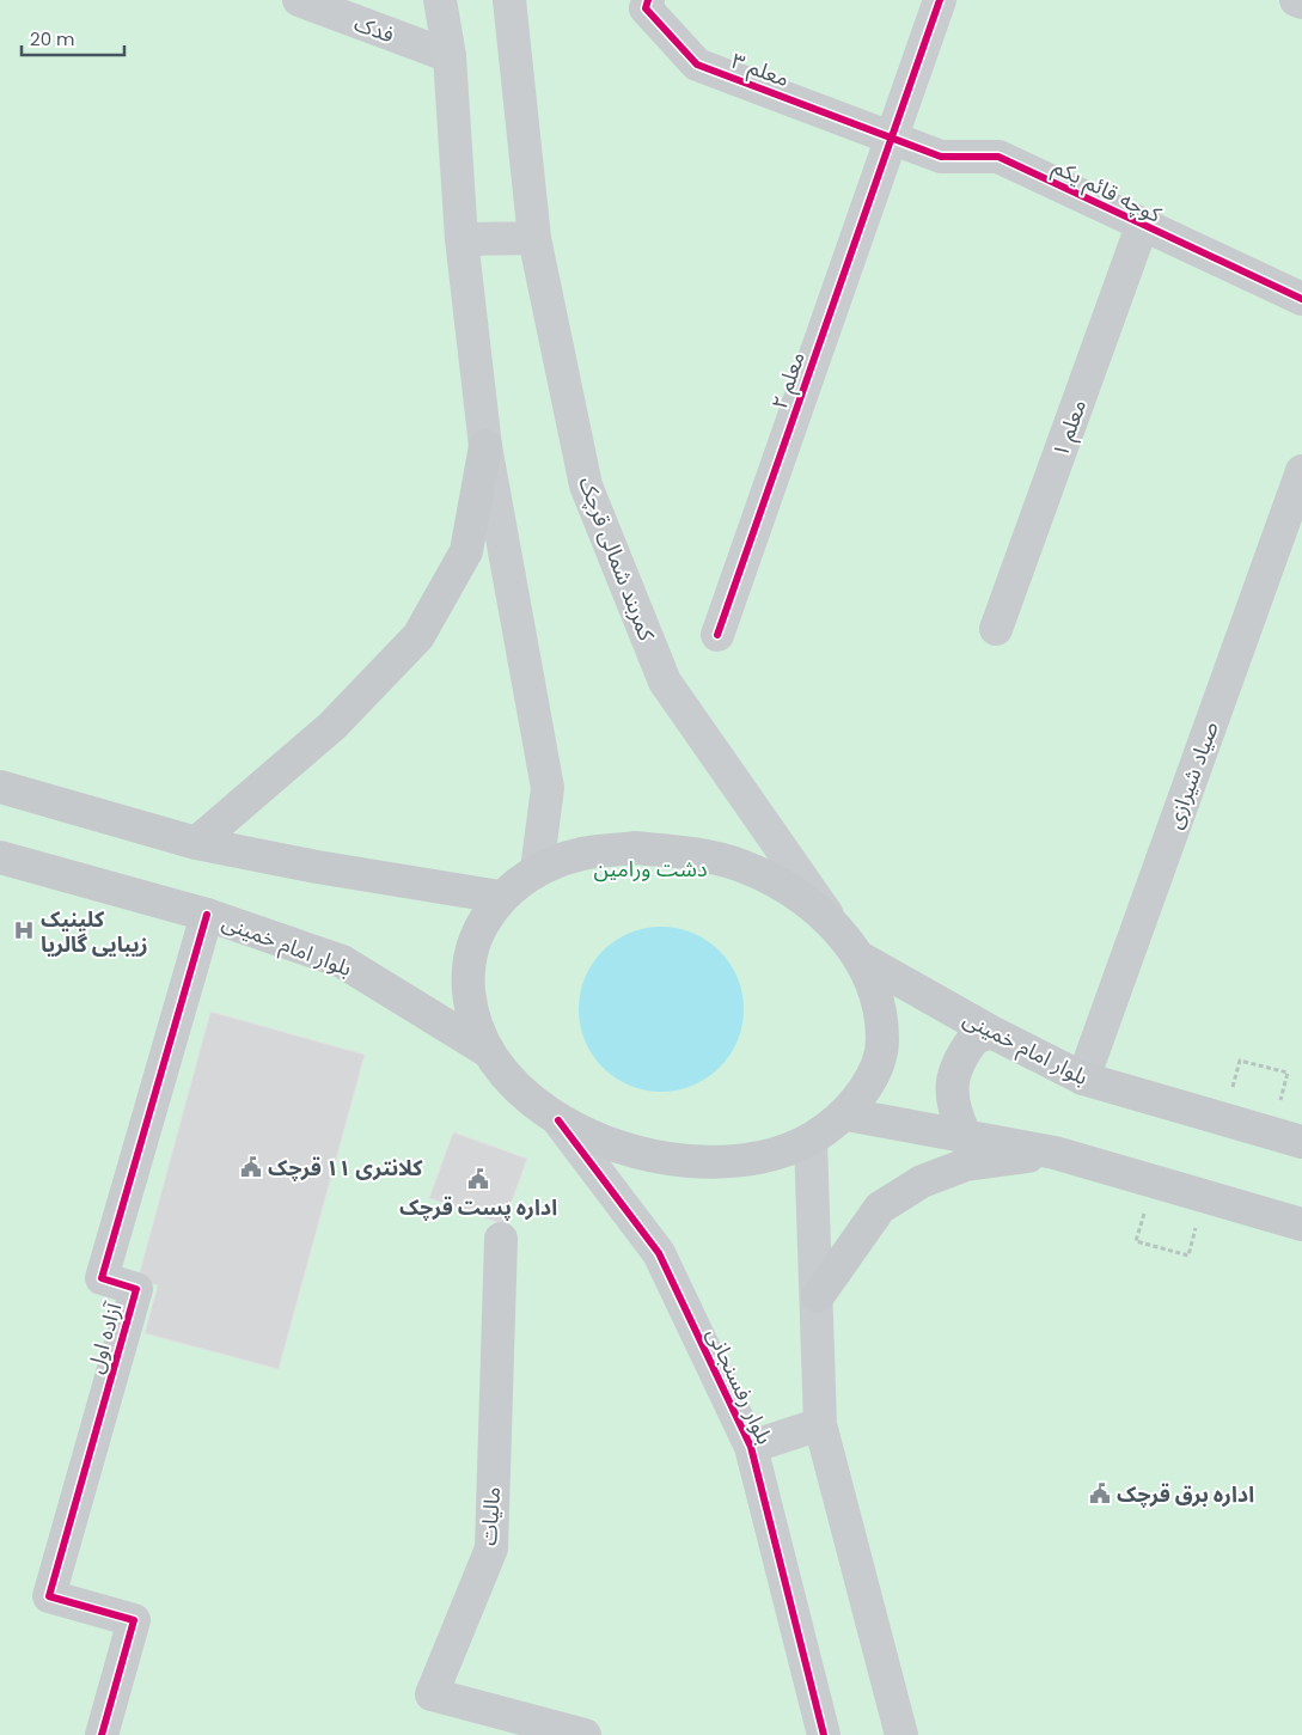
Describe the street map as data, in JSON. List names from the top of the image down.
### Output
{
  "streets": {
    "main road": ["بلوار امام خمینی"],
    "street": [
      "فدک",
      "معلم ۳",
      "کوچه قائم یکم",
      "معلم ۲",
      "معلم ۱",
      "کمربند شمالی قرچک",
      "صیاد شیرازی",
      "آزاده اول",
      "بلوار رفسنجانی",
      "مالیات"
    ]
  },
  "crossings": [
    ["معلم ۳", "کوچه قائم یکم"],
    ["معلم ۳", "معلم ۲"],
    ["کوچه قائم یکم", "معلم ۲"],
    ["کوچه قائم یکم", "معلم ۱"],
    ["صیاد شیرازی", "بلوار امام خمینی"],
    ["بلوار امام خمینی", "آزاده اول"]
  ],
  "parks": ["دشت ورامین"],
  "places": {
    "hospital": ["کلینیک زیبایی گالریا"],
    "public building": ["کلانتری ۱۱ قرچک", "اداره پست قرچک", "اداره برق قرچک"]
  },
  "scale_bar": "20 m"
}
